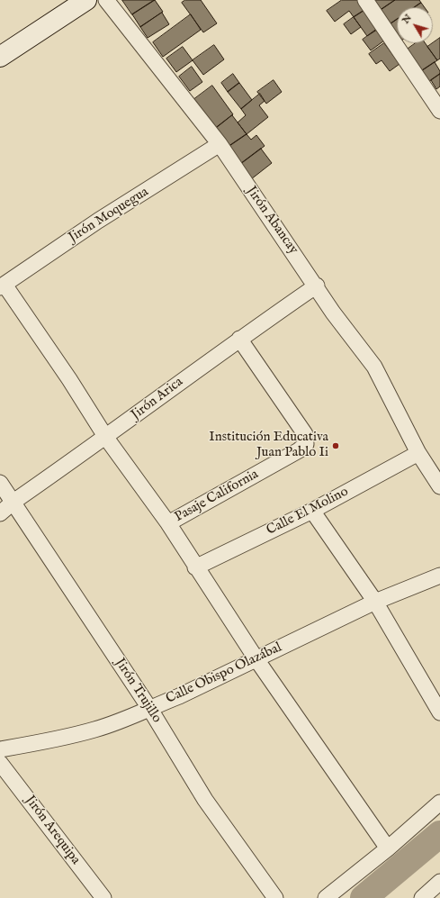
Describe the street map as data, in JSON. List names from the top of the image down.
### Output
{
  "streets": {
    "street": [
      "Jirón Moquegua",
      "Jirón Abancay",
      "Jirón Arica",
      "Pasaje California",
      "Calle El Molino",
      "Calle Obispo Olazábal",
      "Jirón Trujillo",
      "Jirón Arequipa"
    ]
  },
  "crossings": [
    ["Jirón Moquegua", "Jirón Abancay"],
    ["Jirón Abancay", "Jirón Arica"],
    ["Jirón Abancay", "Calle El Molino"],
    ["Jirón Arica", "Pasaje California"],
    ["Jirón Arica", "Jirón Trujillo"],
    ["Calle Obispo Olazábal", "Jirón Trujillo"]
  ],
  "places": ["Institución Educativa Juan Pablo Ii"],
  "north": "top left"
}
